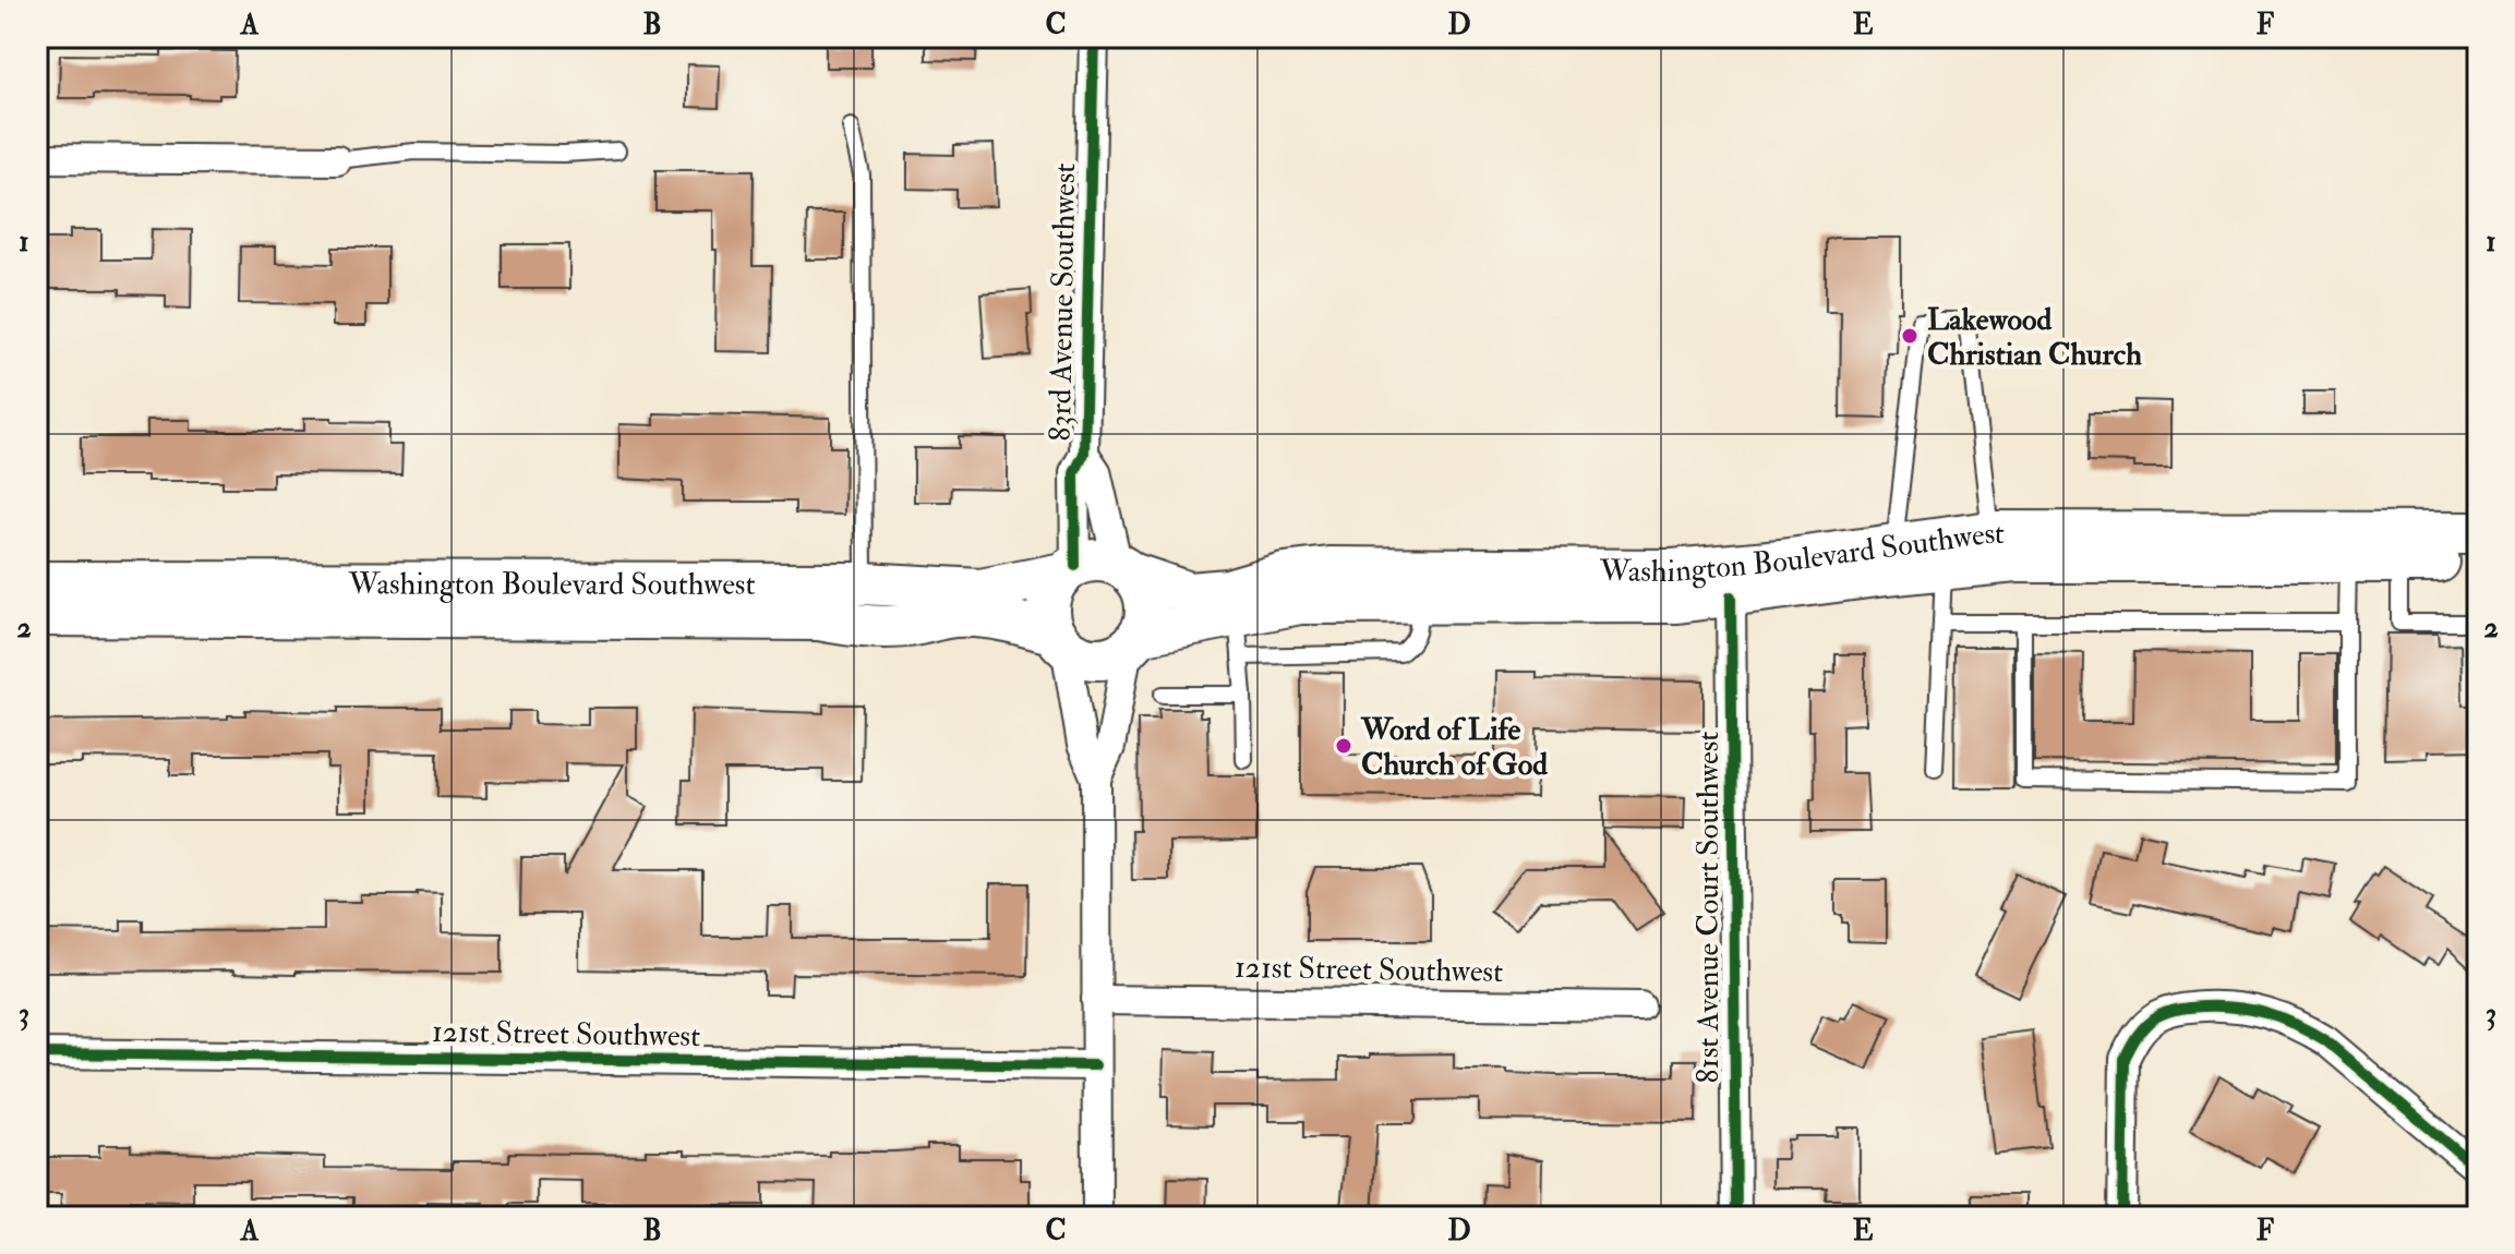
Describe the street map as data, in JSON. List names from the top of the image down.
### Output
{
  "streets": {
    "main road": ["Washington Boulevard Southwest"],
    "street": ["83rd Avenue Southwest", "81st Avenue Court Southwest", "121st Street Southwest"]
  },
  "crossings": [
    ["83rd Avenue Southwest", "Washington Boulevard Southwest"],
    ["Washington Boulevard Southwest", "81st Avenue Court Southwest"]
  ],
  "places": ["Lakewood Christian Church", "Word of Life Church of God"],
  "grid": {
    "columns": [
      "A",
      "B",
      "C",
      "D",
      "E",
      "F"
    ],
    "rows": ["1", "2", "3"]
  }
}
